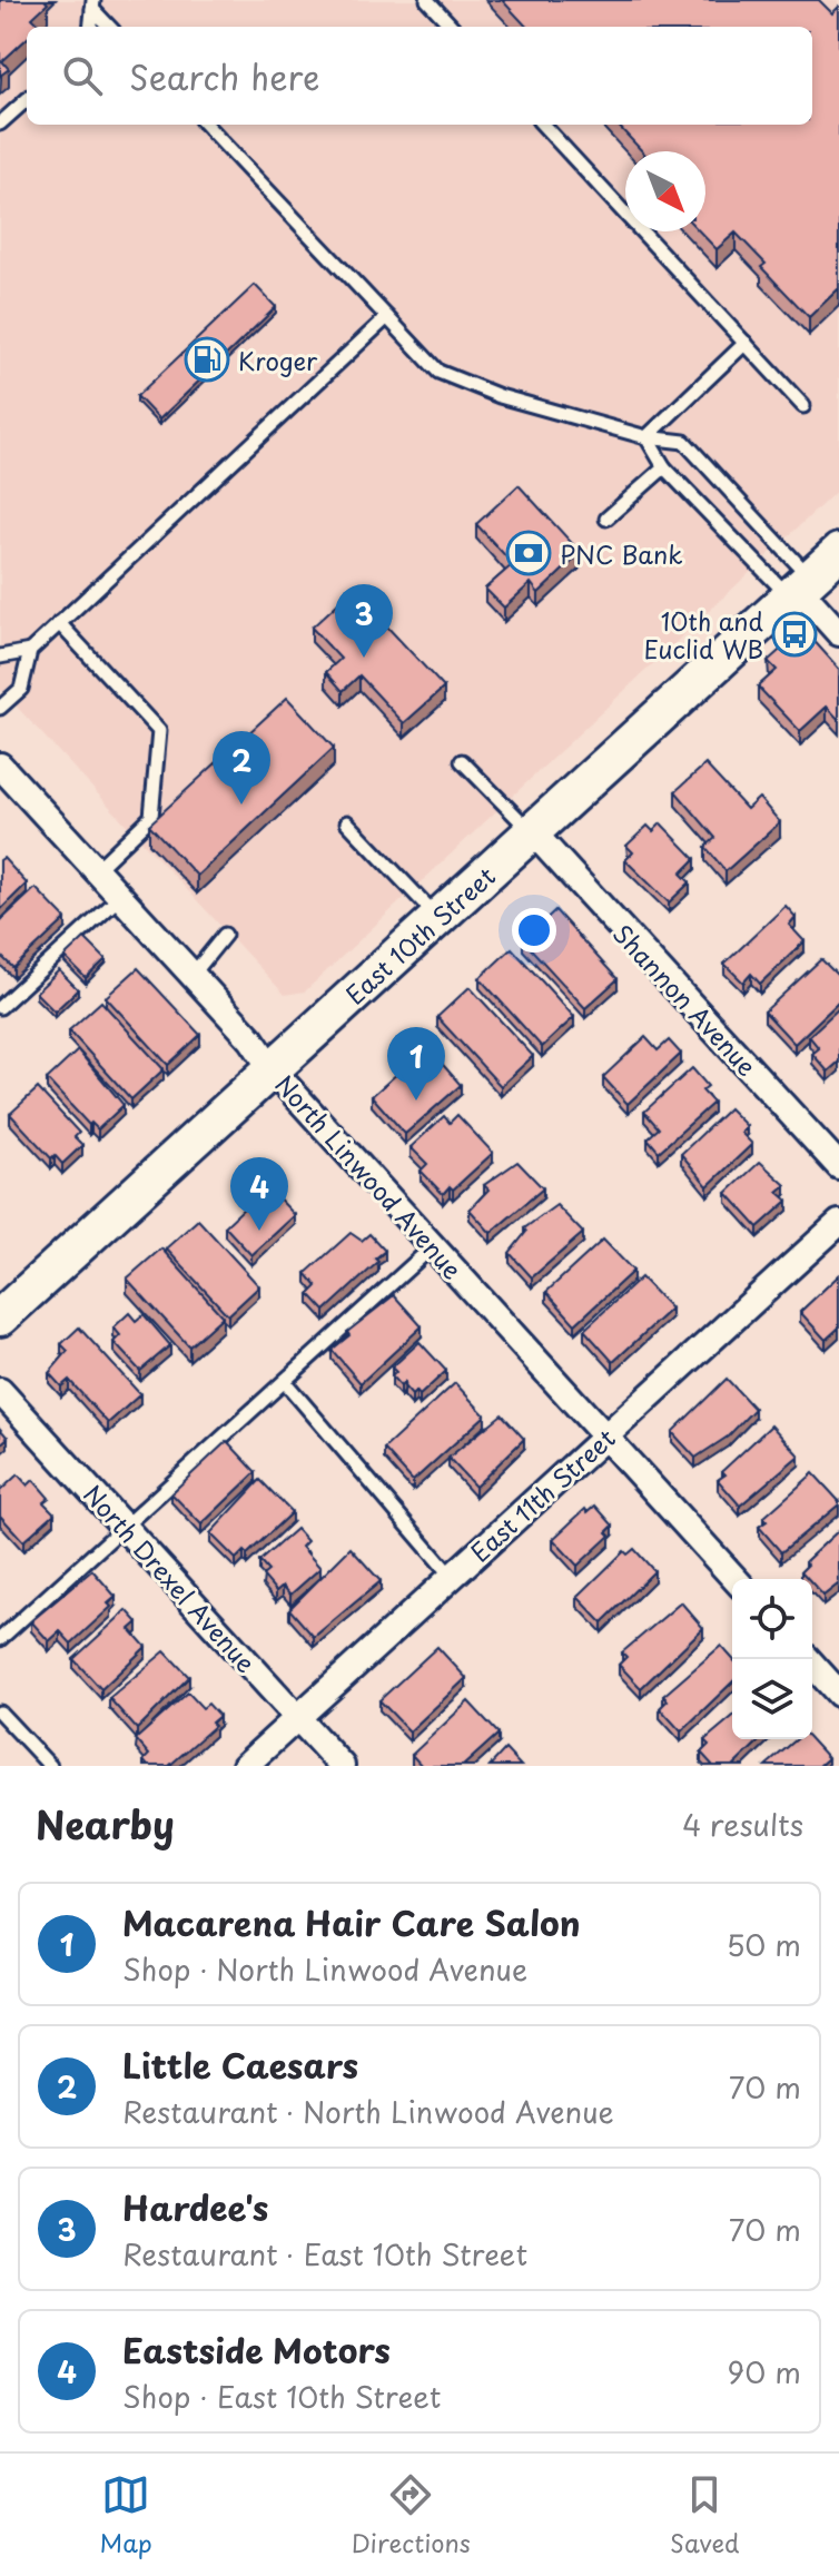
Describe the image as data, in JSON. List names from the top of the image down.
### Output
{
  "streets": {
    "main road": ["East 10th Street"],
    "street": [
      "Shannon Avenue",
      "North Linwood Avenue",
      "East 11th Street",
      "North Drexel Avenue"
    ]
  },
  "crossings": [
    ["East 10th Street", "Shannon Avenue"],
    ["East 10th Street", "North Linwood Avenue"],
    ["North Linwood Avenue", "East 11th Street"],
    ["East 11th Street", "North Drexel Avenue"]
  ],
  "places": {
    "fuel station": ["Kroger"],
    "bank": ["PNC Bank"],
    "bus stop": ["10th and Euclid WB"]
  },
  "north": "bottom right",
  "page": {
    "search": "Search here",
    "pins": [
      "3",
      "2",
      "1",
      "4"
    ],
    "heading": ["Nearby", "4 results"],
    "list": [
      {
        "mark": "1",
        "name": "Macarena Hair Care Salon",
        "note": "Shop · North Linwood Avenue",
        "value": "50 m"
      },
      {
        "mark": "2",
        "name": "Little Caesars",
        "note": "Restaurant · North Linwood Avenue",
        "value": "70 m"
      },
      {
        "mark": "3",
        "name": "Hardee's",
        "note": "Restaurant · East 10th Street",
        "value": "70 m"
      },
      {
        "mark": "4",
        "name": "Eastside Motors",
        "note": "Shop · East 10th Street",
        "value": "90 m"
      }
    ],
    "nav": ["Map", "Directions", "Saved"]
  }
}
